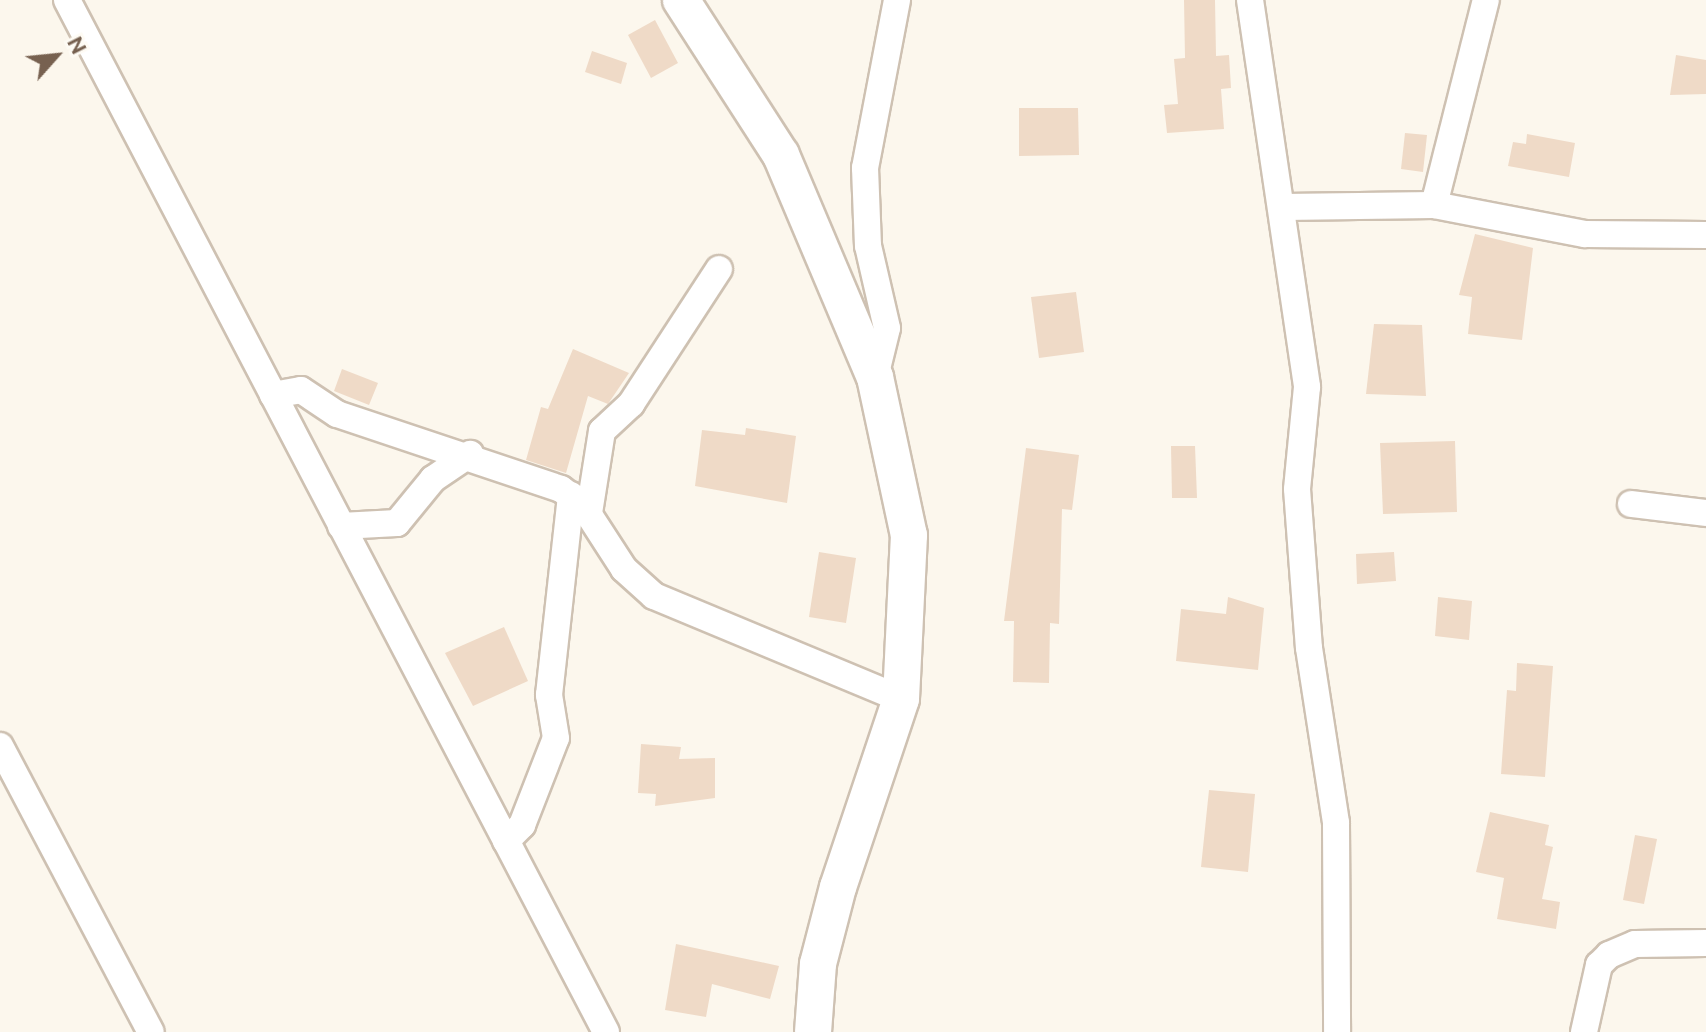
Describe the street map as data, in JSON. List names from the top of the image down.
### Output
{
  "north": "top right"
}
